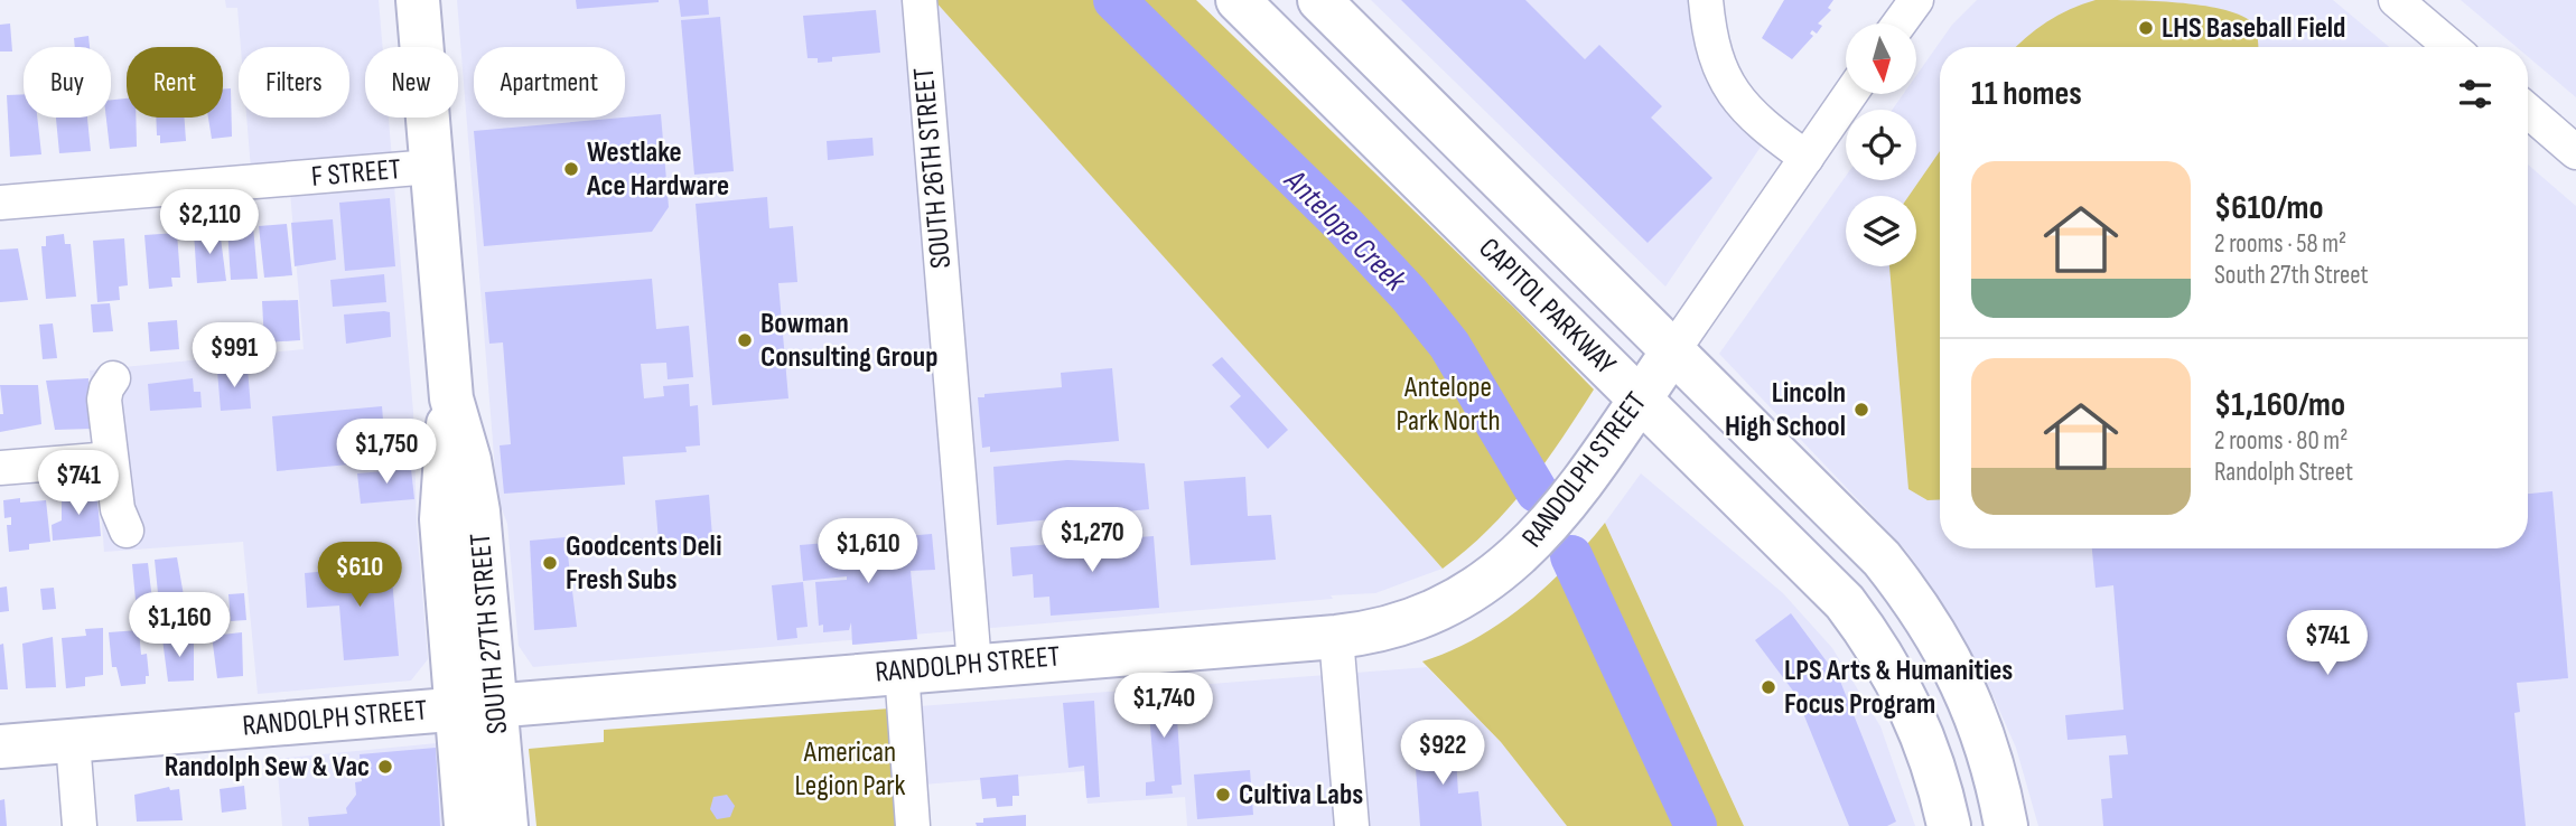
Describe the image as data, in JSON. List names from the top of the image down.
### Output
{
  "streets": {
    "main road": ["CAPITOL PARKWAY", "RANDOLPH STREET", "SOUTH 27TH STREET"],
    "street": ["SOUTH 26TH STREET", "F STREET"]
  },
  "crossings": [
    ["SOUTH 26TH STREET", "RANDOLPH STREET"],
    ["F STREET", "SOUTH 27TH STREET"],
    ["CAPITOL PARKWAY", "RANDOLPH STREET"],
    ["RANDOLPH STREET", "SOUTH 27TH STREET"]
  ],
  "water": ["Antelope Creek"],
  "parks": ["Antelope Park North", "American Legion Park"],
  "places": [
    "LHS Baseball Field",
    "Westlake Ace Hardware",
    "Bowman Consulting Group",
    "Lincoln High School",
    "Goodcents Deli Fresh Subs",
    "LPS Arts & Humanities Focus Program",
    "Randolph Sew & Vac",
    "Cultiva Labs"
  ],
  "north": "bottom",
  "page": {
    "chip": [
      "Buy",
      "Rent",
      "Filters",
      "New",
      "Apartment"
    ],
    "heading": "11 homes",
    "list": [
      {
        "name": "$610/mo",
        "note": "2 rooms · 58 m² · South 27th Street"
      },
      {
        "name": "$1,160/mo",
        "note": "2 rooms · 80 m² · Randolph Street"
      }
    ],
    "price": [
      "$2,110",
      "$991",
      "$1,750",
      "$741",
      "$1,270",
      "$1,610",
      "$610",
      "$1,160",
      "$741",
      "$1,740",
      "$922"
    ]
  }
}
